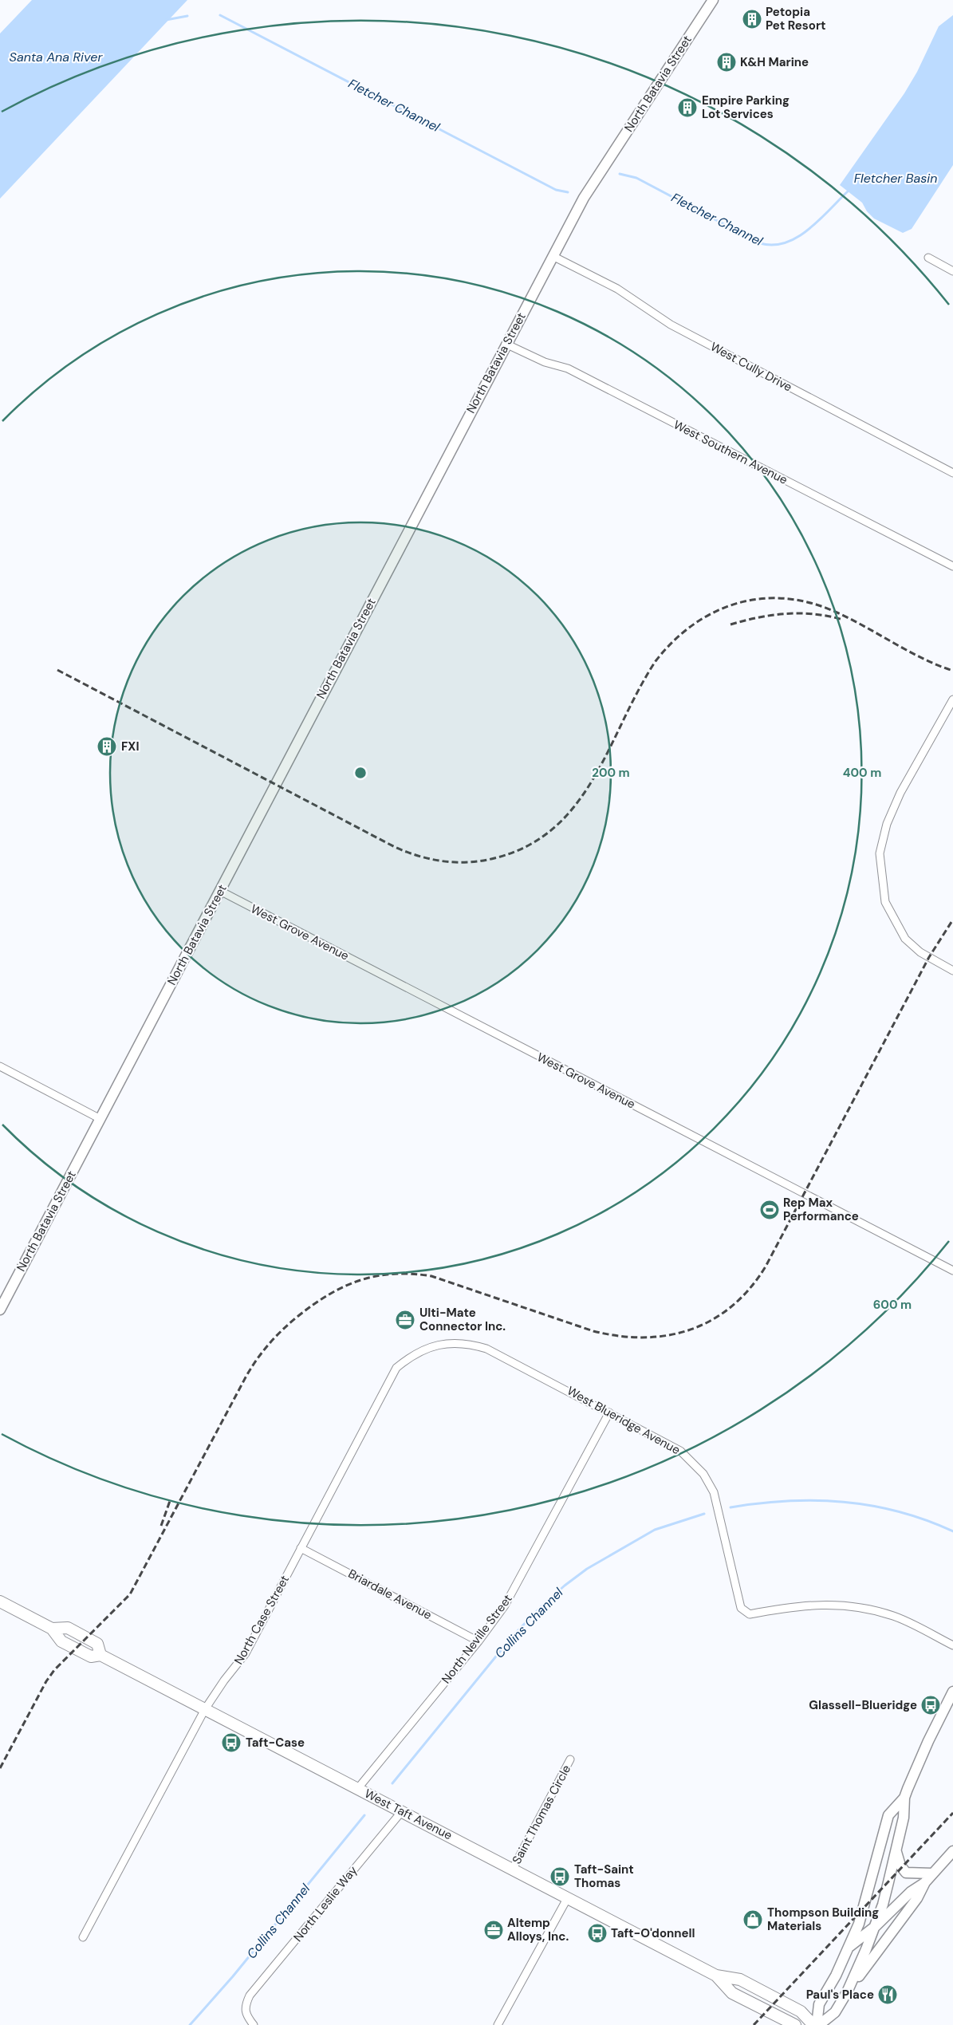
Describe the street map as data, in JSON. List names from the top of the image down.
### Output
{
  "streets": {
    "main road": ["North Batavia Street", "West Taft Avenue"],
    "street": [
      "West Cully Drive",
      "West Southern Avenue",
      "West Grove Avenue",
      "West Blueridge Avenue",
      "Briardale Avenue",
      "North Case Street",
      "North Neville Street",
      "Saint Thomas Circle",
      "North Leslie Way"
    ]
  },
  "crossings": [
    ["North Batavia Street", "West Cully Drive"],
    ["North Batavia Street", "West Southern Avenue"],
    ["North Batavia Street", "West Grove Avenue"],
    ["West Blueridge Avenue", "North Case Street"],
    ["West Blueridge Avenue", "North Neville Street"],
    ["Briardale Avenue", "North Case Street"],
    ["Briardale Avenue", "North Neville Street"],
    ["North Case Street", "West Taft Avenue"],
    ["North Neville Street", "West Taft Avenue"],
    ["West Taft Avenue", "Saint Thomas Circle"],
    ["West Taft Avenue", "North Leslie Way"]
  ],
  "water": [
    "Santa Ana River",
    "Fletcher Channel",
    "Fletcher Basin",
    "Collins Channel"
  ],
  "places": {
    "building": [
      "Petopia Pet Resort",
      "K&H Marine",
      "Empire Parking Lot Services",
      "FXI"
    ],
    "sports": ["Rep Max Performance"],
    "office": ["Ulti-Mate Connector Inc.", "Altemp Alloys, Inc."],
    "bus stop": [
      "Glassell-Blueridge",
      "Taft-Case",
      "Taft-Saint Thomas",
      "Taft-O'donnell"
    ],
    "shop": ["Thompson Building Materials"],
    "restaurant": ["Paul's Place"]
  },
  "rings": ["200 m", "400 m", "600 m"]
}
